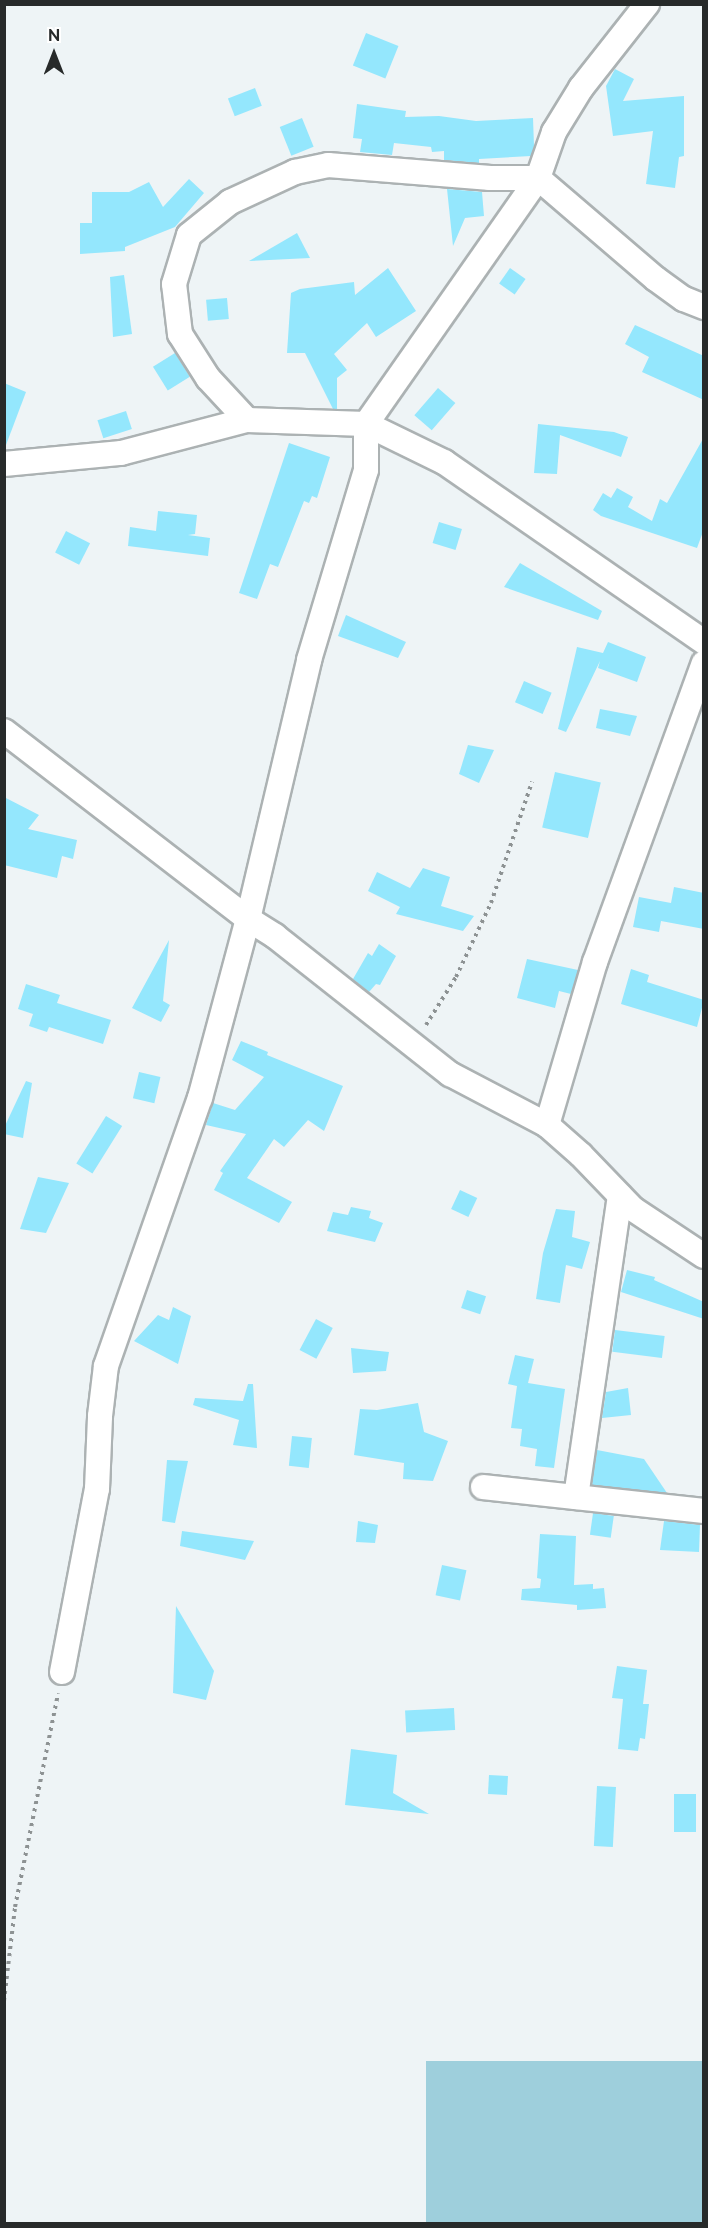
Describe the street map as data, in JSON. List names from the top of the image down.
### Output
{
  "north": "top"
}
